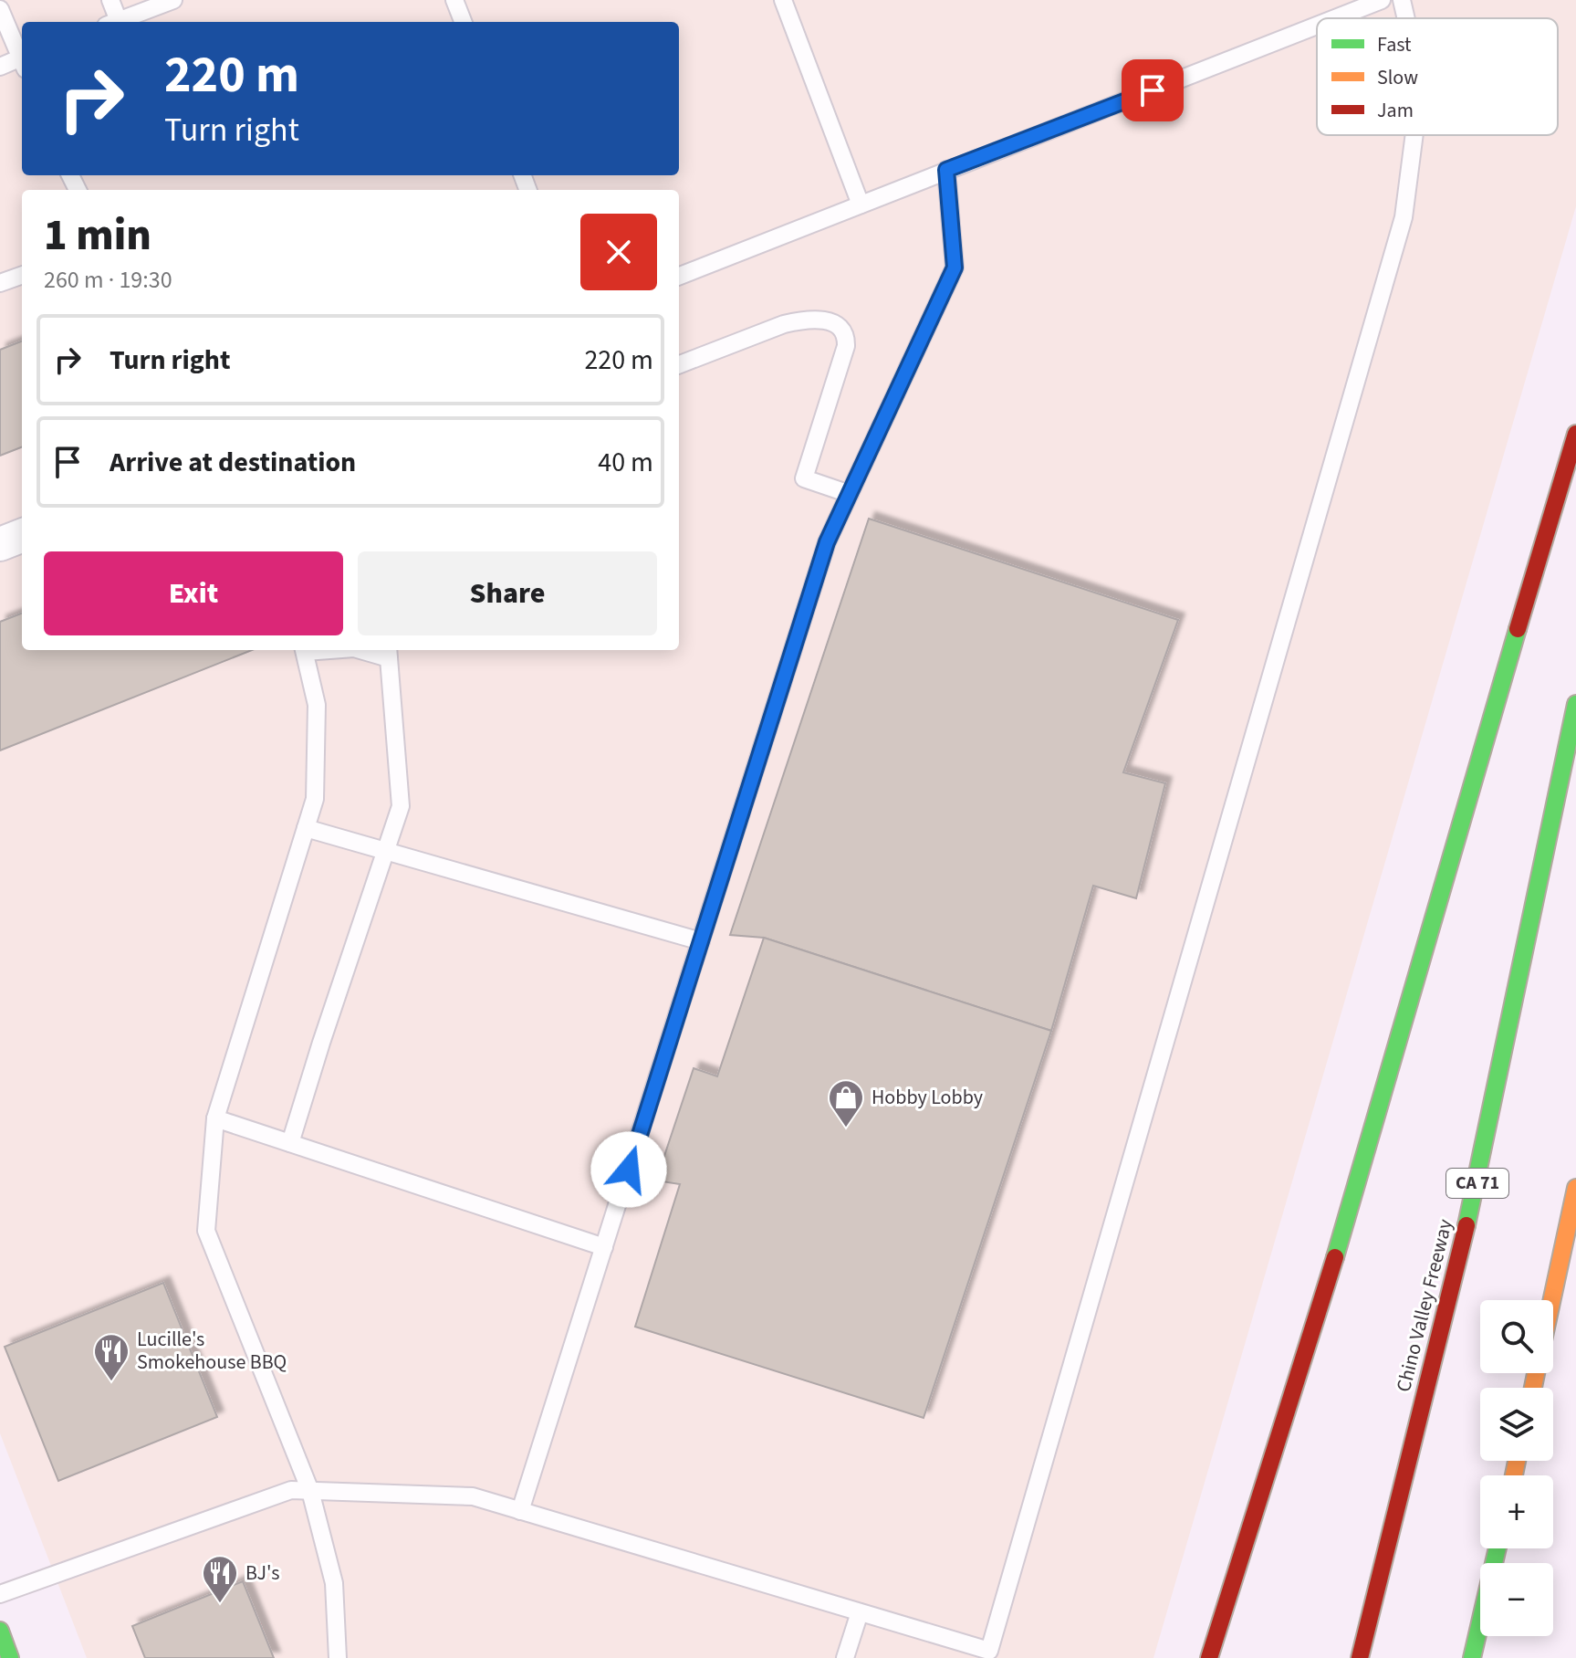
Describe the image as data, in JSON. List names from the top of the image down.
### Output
{
  "streets": {
    "main road": ["CA 71", "Chino Valley Freeway"]
  },
  "places": {
    "shop": ["Hobby Lobby"],
    "restaurant": ["Lucille's Smokehouse BBQ", "BJ's"]
  },
  "legend": ["Fast", "Slow", "Jam"],
  "page": {
    "turn": ["220 m", "Turn right"],
    "heading": ["1 min", "260 m · 19:30"],
    "list": [
      {
        "name": "Turn right",
        "value": "220 m"
      },
      {
        "name": "Arrive at destination",
        "value": "40 m"
      }
    ],
    "buttons": ["Exit", "Share"],
    "map_buttons": ["+", "−"]
  }
}
